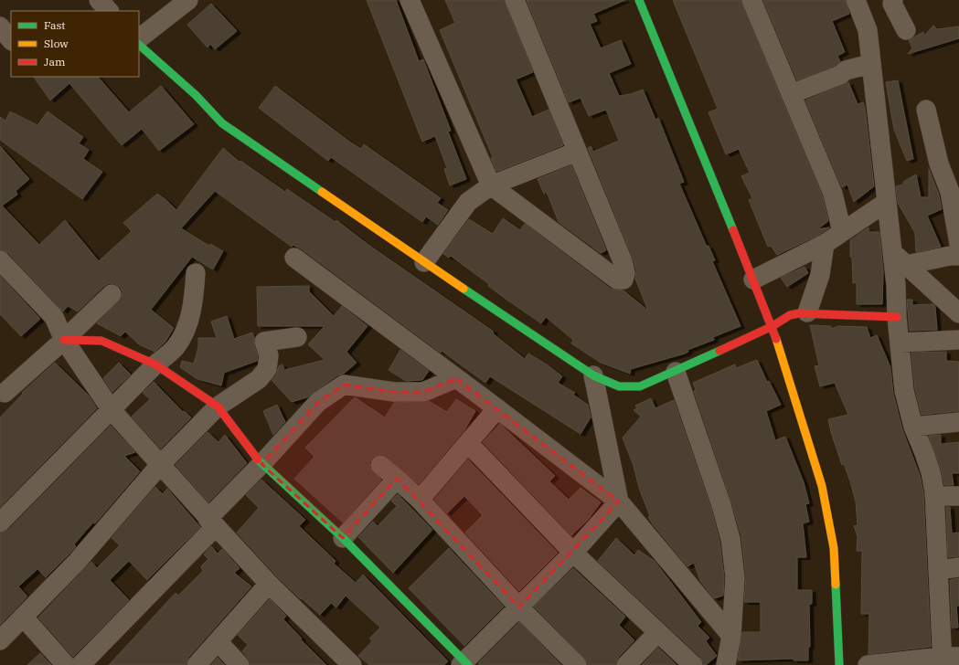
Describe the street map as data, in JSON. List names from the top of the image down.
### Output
{
  "legend": ["Fast", "Slow", "Jam"]
}
